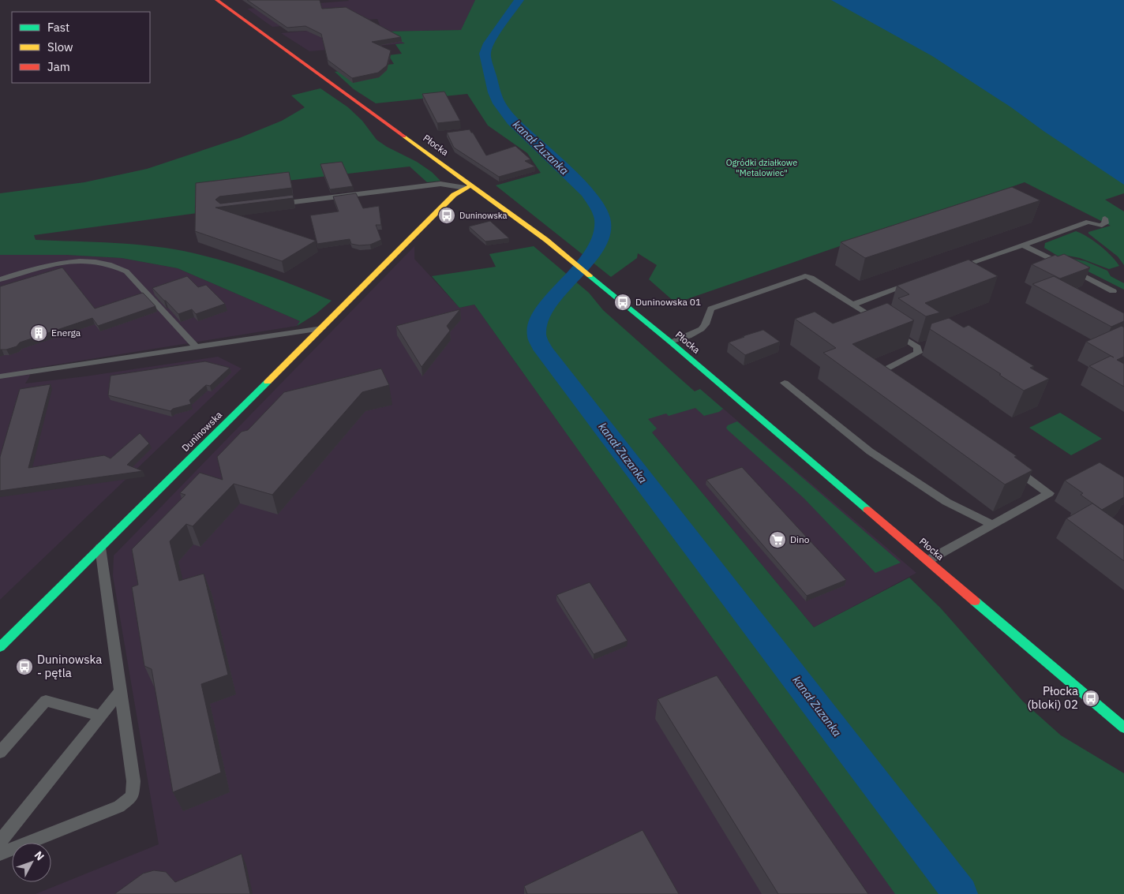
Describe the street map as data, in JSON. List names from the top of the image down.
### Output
{
  "streets": {
    "street": ["Płocka", "Duninowska"]
  },
  "crossings": [
    ["Płocka", "Duninowska"]
  ],
  "water": ["kanał Zuzanka"],
  "parks": ["Ogródki działkowe \"Metalowiec\""],
  "places": {
    "bus stop": [
      "Duninowska",
      "Duninowska 01",
      "Duninowska - pętla",
      "Płocka (bloki) 02"
    ],
    "building": ["Energa"],
    "supermarket": ["Dino"]
  },
  "legend": ["Fast", "Slow", "Jam"],
  "north": "top right"
}
